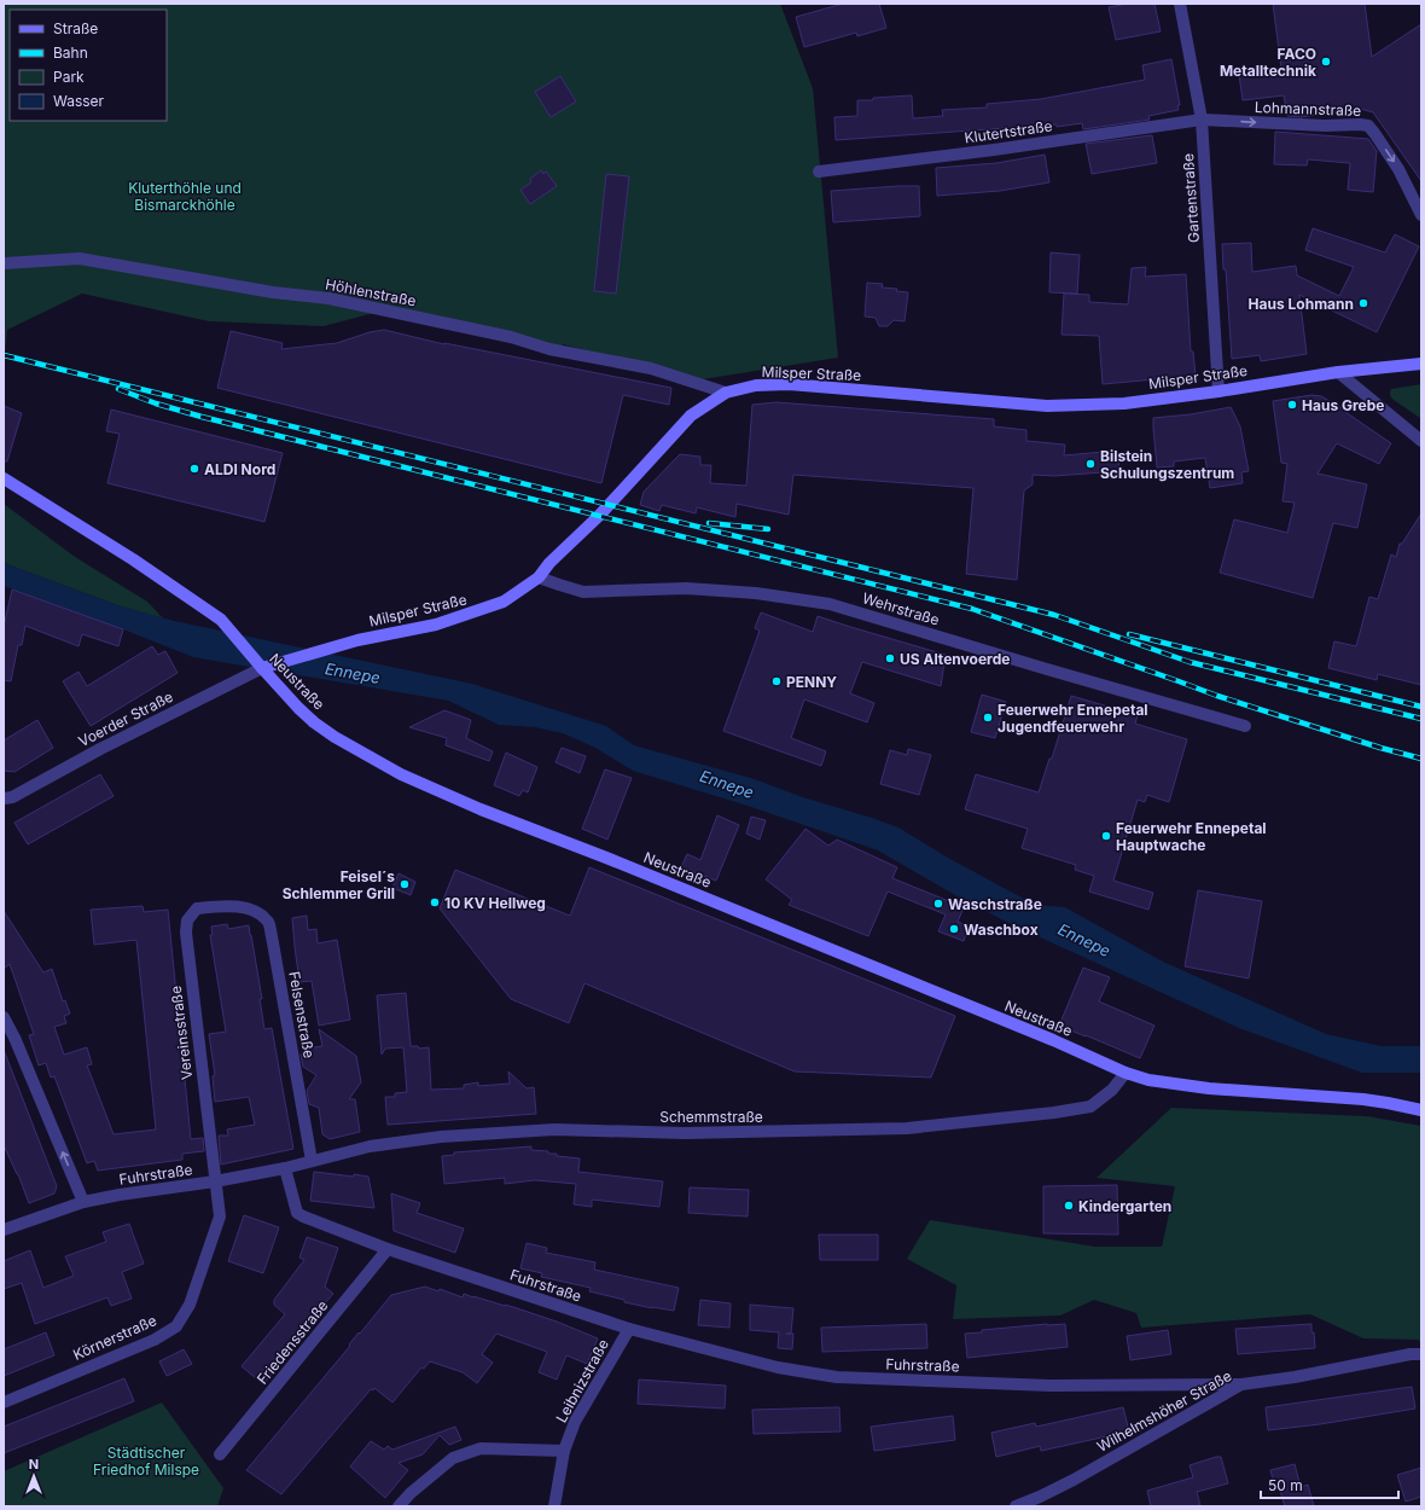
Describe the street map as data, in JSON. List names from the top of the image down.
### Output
{
  "streets": {
    "main road": ["Milsper Straße", "Neustraße"],
    "street": [
      "Lohmannstraße",
      "Klutertstraße",
      "Gartenstraße",
      "Höhlenstraße",
      "Wehrstraße",
      "Voerder Straße",
      "Felsenstraße",
      "Vereinsstraße",
      "Schemmstraße",
      "Fuhrstraße",
      "Körnerstraße",
      "Friedensstraße",
      "Leibnizstraße",
      "Wilhelmshöher Straße"
    ]
  },
  "crossings": [
    ["Lohmannstraße", "Klutertstraße"],
    ["Lohmannstraße", "Gartenstraße"],
    ["Klutertstraße", "Gartenstraße"],
    ["Gartenstraße", "Milsper Straße"],
    ["Höhlenstraße", "Milsper Straße"],
    ["Milsper Straße", "Wehrstraße"],
    ["Milsper Straße", "Neustraße"],
    ["Milsper Straße", "Voerder Straße"],
    ["Neustraße", "Voerder Straße"],
    ["Neustraße", "Schemmstraße"],
    ["Felsenstraße", "Vereinsstraße"],
    ["Felsenstraße", "Schemmstraße"],
    ["Vereinsstraße", "Fuhrstraße"],
    ["Vereinsstraße", "Körnerstraße"],
    ["Schemmstraße", "Fuhrstraße"],
    ["Fuhrstraße", "Körnerstraße"],
    ["Fuhrstraße", "Friedensstraße"],
    ["Fuhrstraße", "Leibnizstraße"],
    ["Fuhrstraße", "Wilhelmshöher Straße"]
  ],
  "one_way": ["Lohmannstraße"],
  "water": ["Ennepe"],
  "parks": ["Kluterthöhle und Bismarckhöhle", "Städtischer Friedhof Milspe"],
  "places": [
    "FACO Metalltechnik",
    "Haus Lohmann",
    "Haus Grebe",
    "Bilstein Schulungszentrum",
    "ALDI Nord",
    "US Altenvoerde",
    "PENNY",
    "Feuerwehr Ennepetal Jugendfeuerwehr",
    "Feuerwehr Ennepetal Hauptwache",
    "Feisel´s Schlemmer Grill",
    "10 KV Hellweg",
    "Waschstraße",
    "Waschbox",
    "Kindergarten"
  ],
  "legend": [
    "Straße",
    "Bahn",
    "Park",
    "Wasser"
  ],
  "scale_bar": "50 m",
  "north": "top"
}
